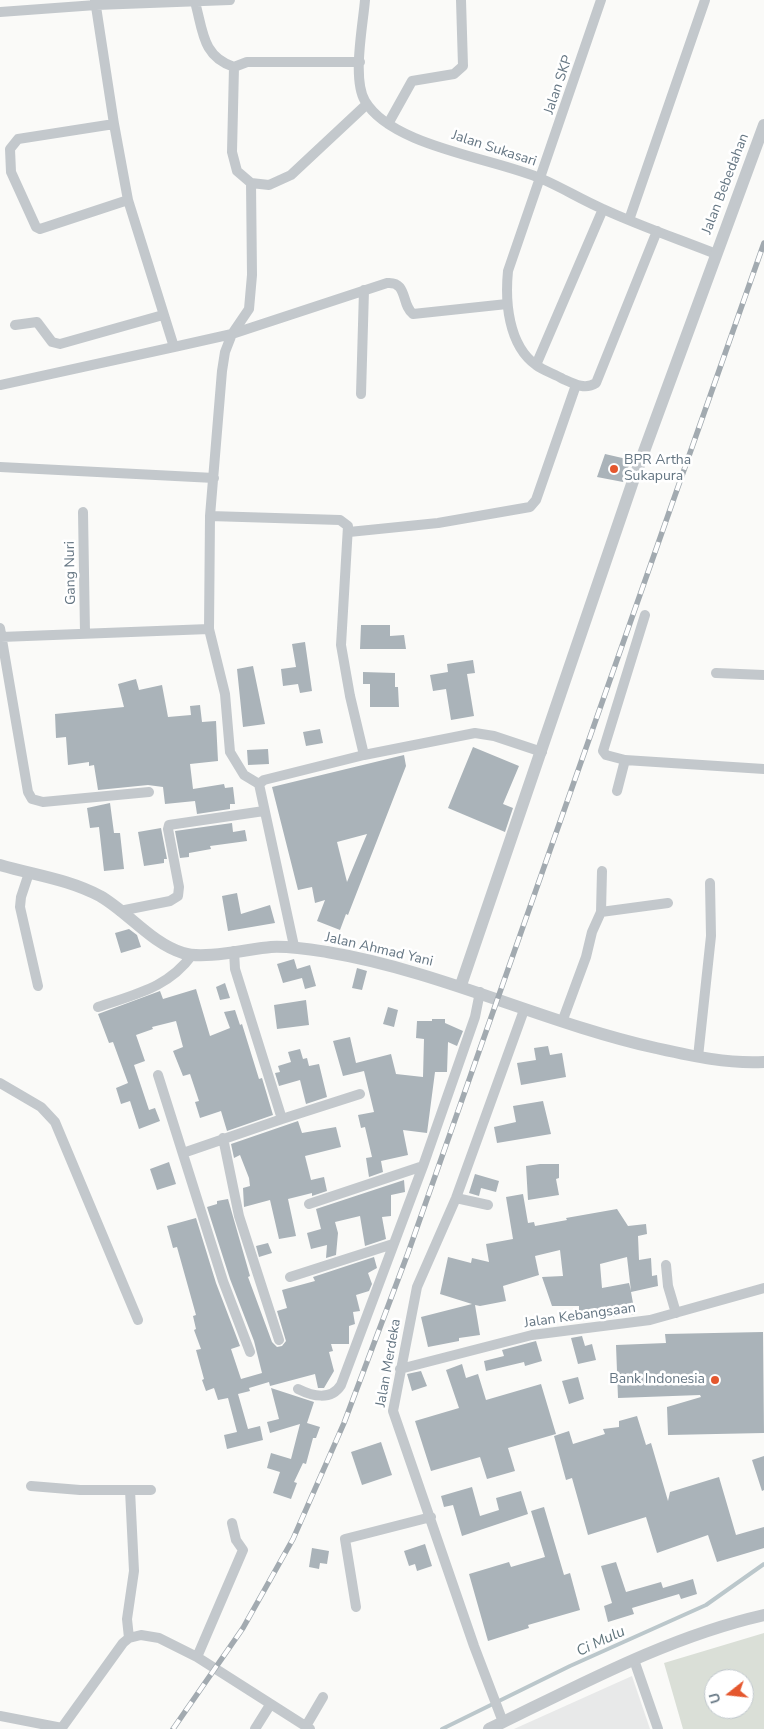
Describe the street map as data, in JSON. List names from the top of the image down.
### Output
{
  "streets": {
    "street": [
      "Jalan SKP",
      "Jalan Sukasari",
      "Jalan Bebedahan",
      "Gang Nuri",
      "Jalan Ahmad Yani",
      "Jalan Kebangsaan",
      "Jalan Merdeka"
    ]
  },
  "crossings": [
    ["Jalan SKP", "Jalan Sukasari"],
    ["Jalan Sukasari", "Jalan Bebedahan"],
    ["Jalan Bebedahan", "Jalan Ahmad Yani"],
    ["Jalan Ahmad Yani", "Jalan Merdeka"],
    ["Jalan Kebangsaan", "Jalan Merdeka"]
  ],
  "water": ["Ci Mulu"],
  "places": ["BPR Artha Sukapura", "Bank Indonesia"],
  "north": "left"
}
